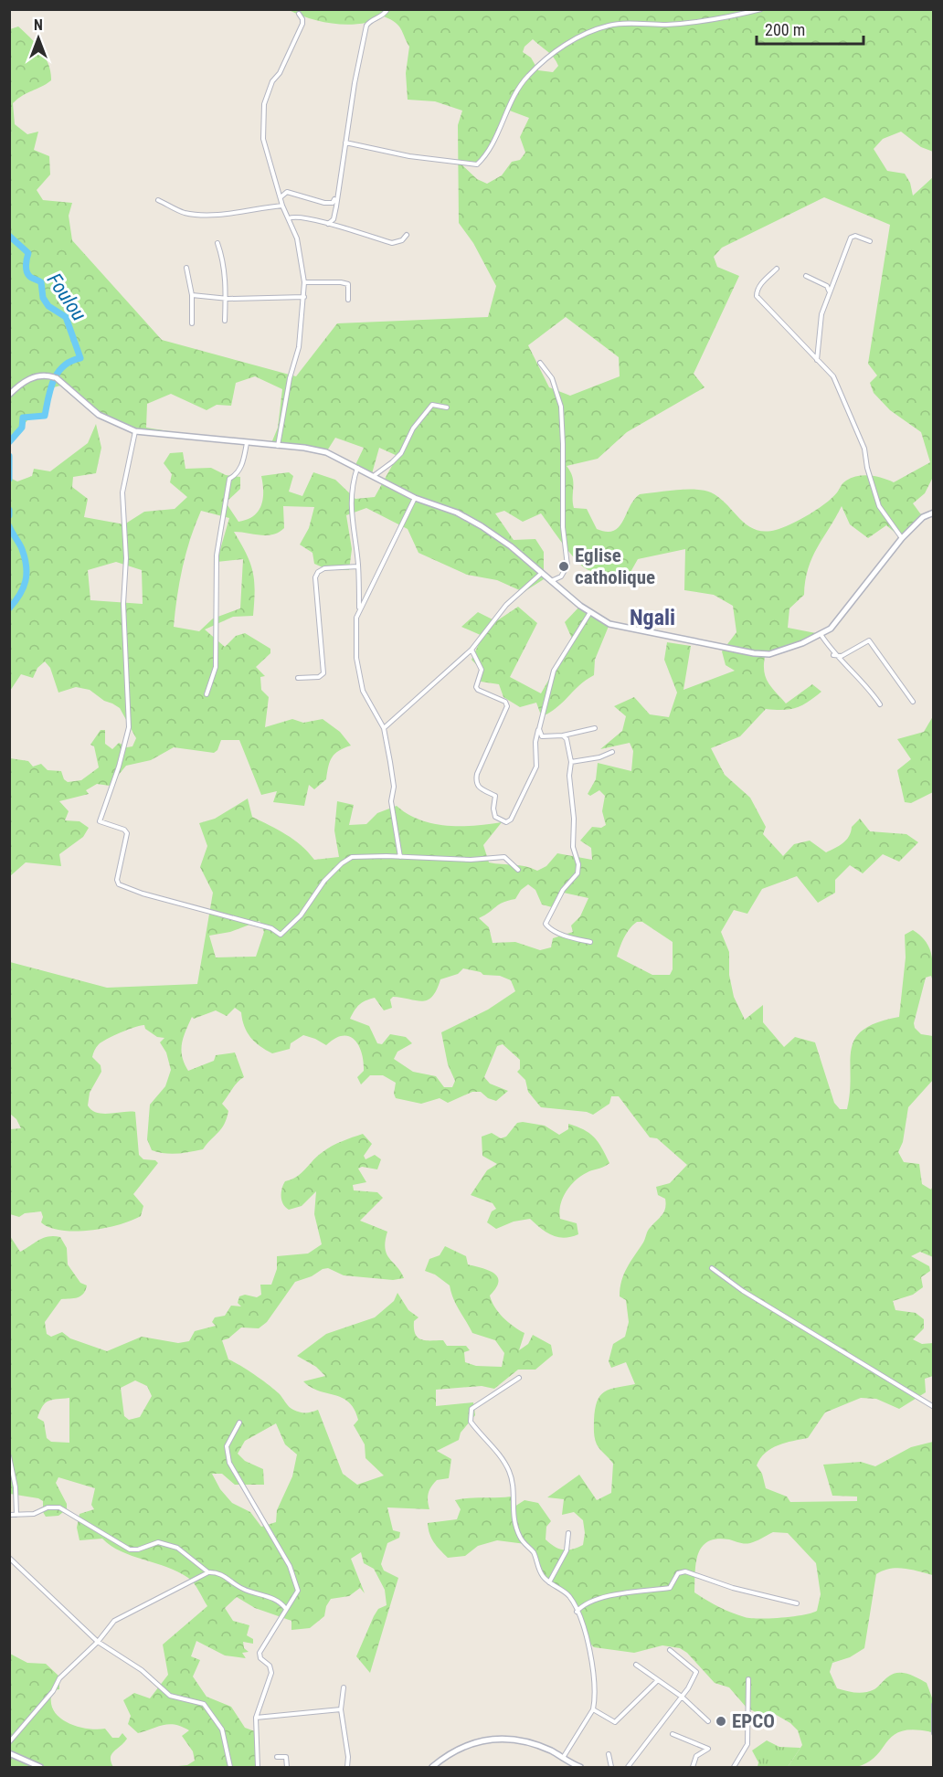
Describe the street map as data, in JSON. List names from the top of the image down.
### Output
{
  "districts": ["Ngali"],
  "water": ["Foulou"],
  "places": ["Eglise catholique", "EPCO"],
  "scale_bar": "200 m",
  "north": "top"
}
